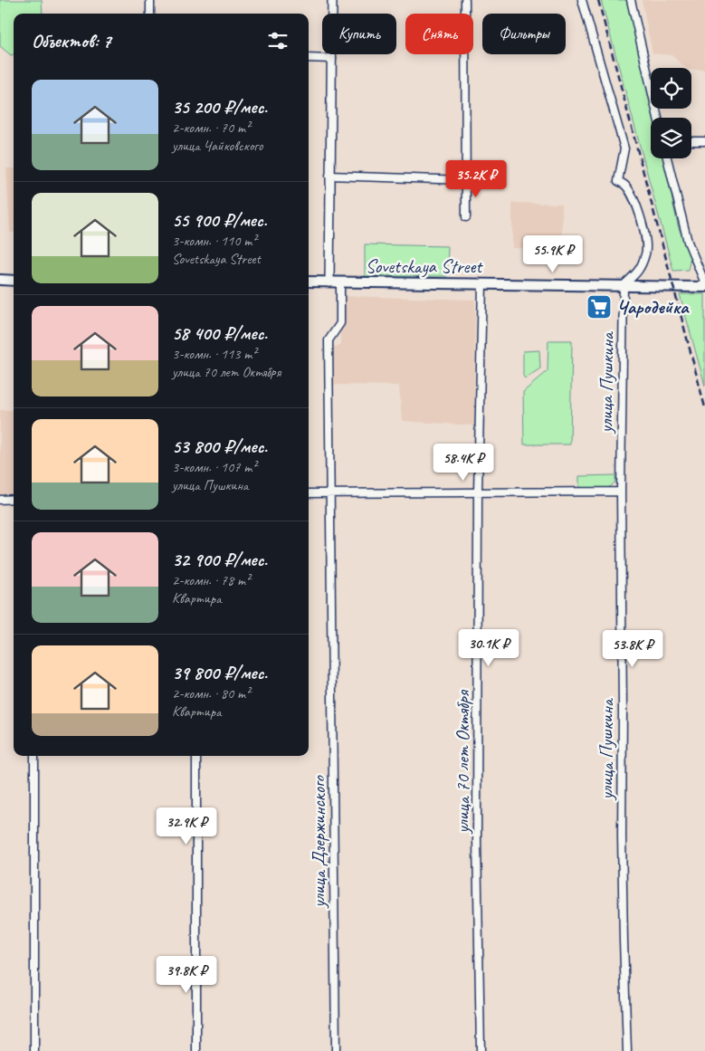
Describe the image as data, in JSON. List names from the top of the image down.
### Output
{
  "streets": {
    "main road": ["Sovetskaya Street"],
    "street": ["улица Пушкина", "улица 70 лет Октября", "улица Дзержинского"]
  },
  "crossings": [
    ["Sovetskaya Street", "улица Пушкина"],
    ["Sovetskaya Street", "улица 70 лет Октября"],
    ["Sovetskaya Street", "улица Дзержинского"]
  ],
  "places": {
    "supermarket": ["Чародейка"]
  },
  "page": {
    "chip": ["Купить", "Снять", "Фильтры"],
    "heading": "Объектов: 7",
    "list": [
      {
        "name": "35 200 ₽/мес.",
        "note": "2-комн. · 70 m² · улица Чайковского"
      },
      {
        "name": "55 900 ₽/мес.",
        "note": "3-комн. · 110 m² · Sovetskaya Street"
      },
      {
        "name": "58 400 ₽/мес.",
        "note": "3-комн. · 113 m² · улица 70 лет Октября"
      },
      {
        "name": "53 800 ₽/мес.",
        "note": "3-комн. · 107 m² · улица Пушкина"
      },
      {
        "name": "32 900 ₽/мес.",
        "note": "2-комн. · 78 m² · Квартира"
      },
      {
        "name": "39 800 ₽/мес.",
        "note": "2-комн. · 80 m² · Квартира"
      }
    ],
    "price": [
      "35.2K ₽",
      "55.9K ₽",
      "58.4K ₽",
      "30.1K ₽",
      "53.8K ₽",
      "32.9K ₽",
      "39.8K ₽"
    ]
  }
}
